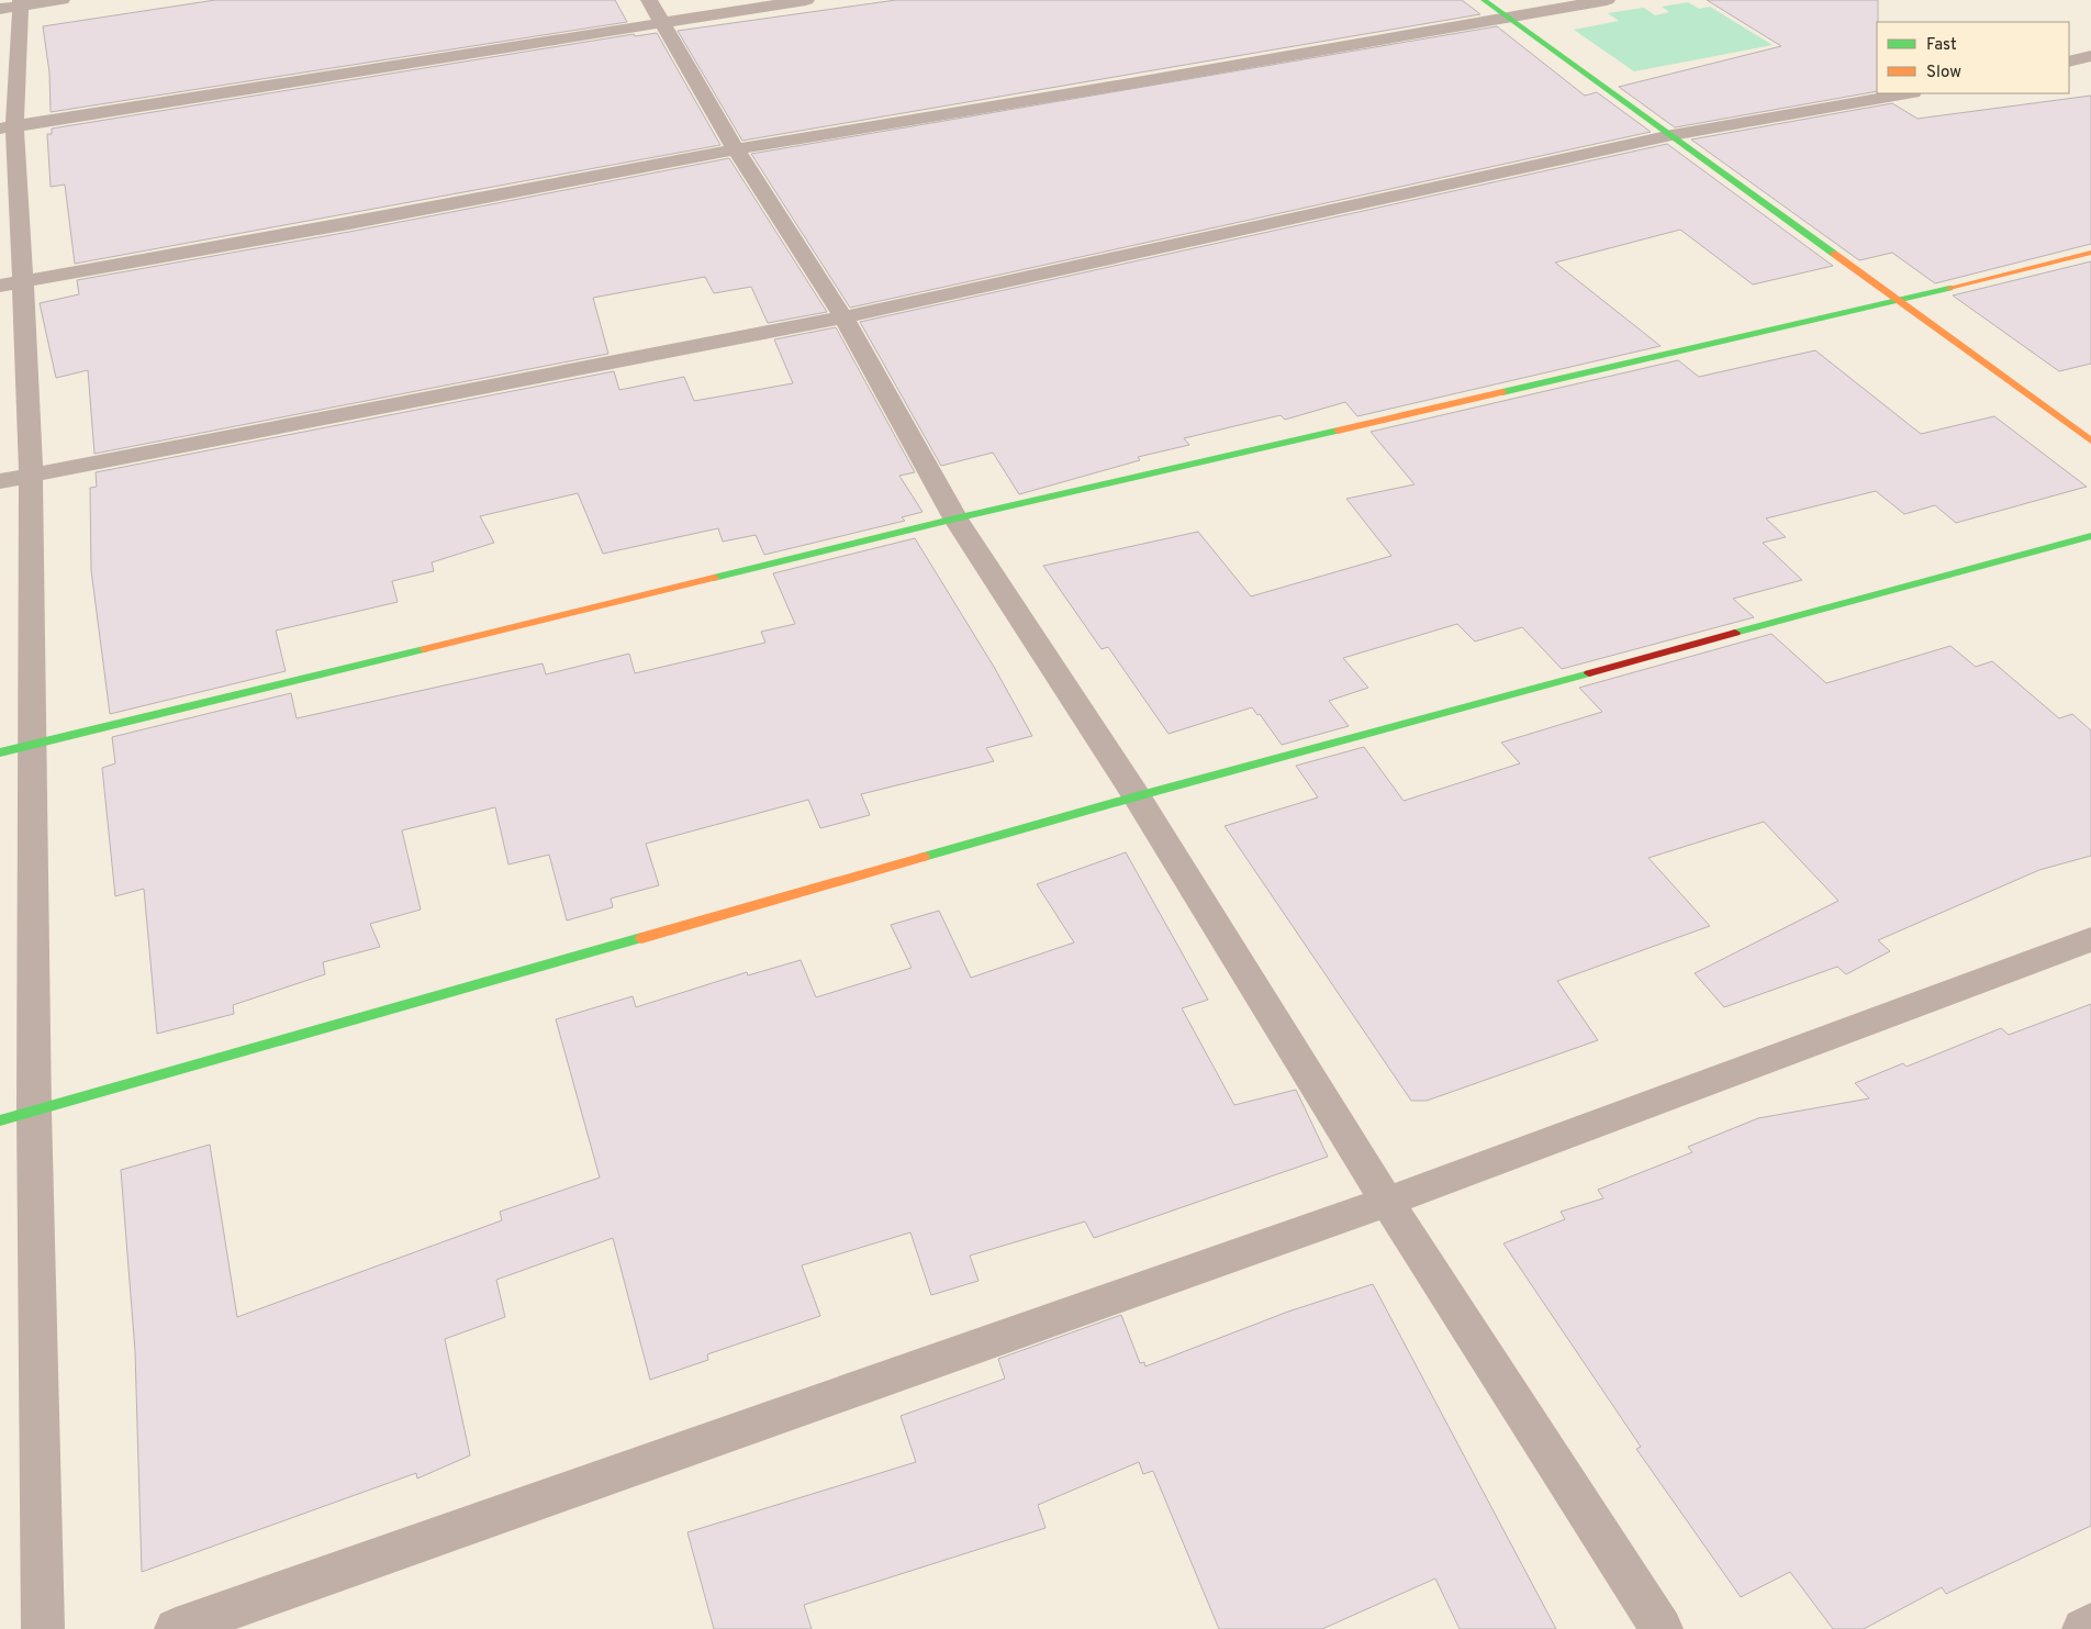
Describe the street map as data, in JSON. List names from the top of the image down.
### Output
{
  "legend": ["Fast", "Slow"]
}
